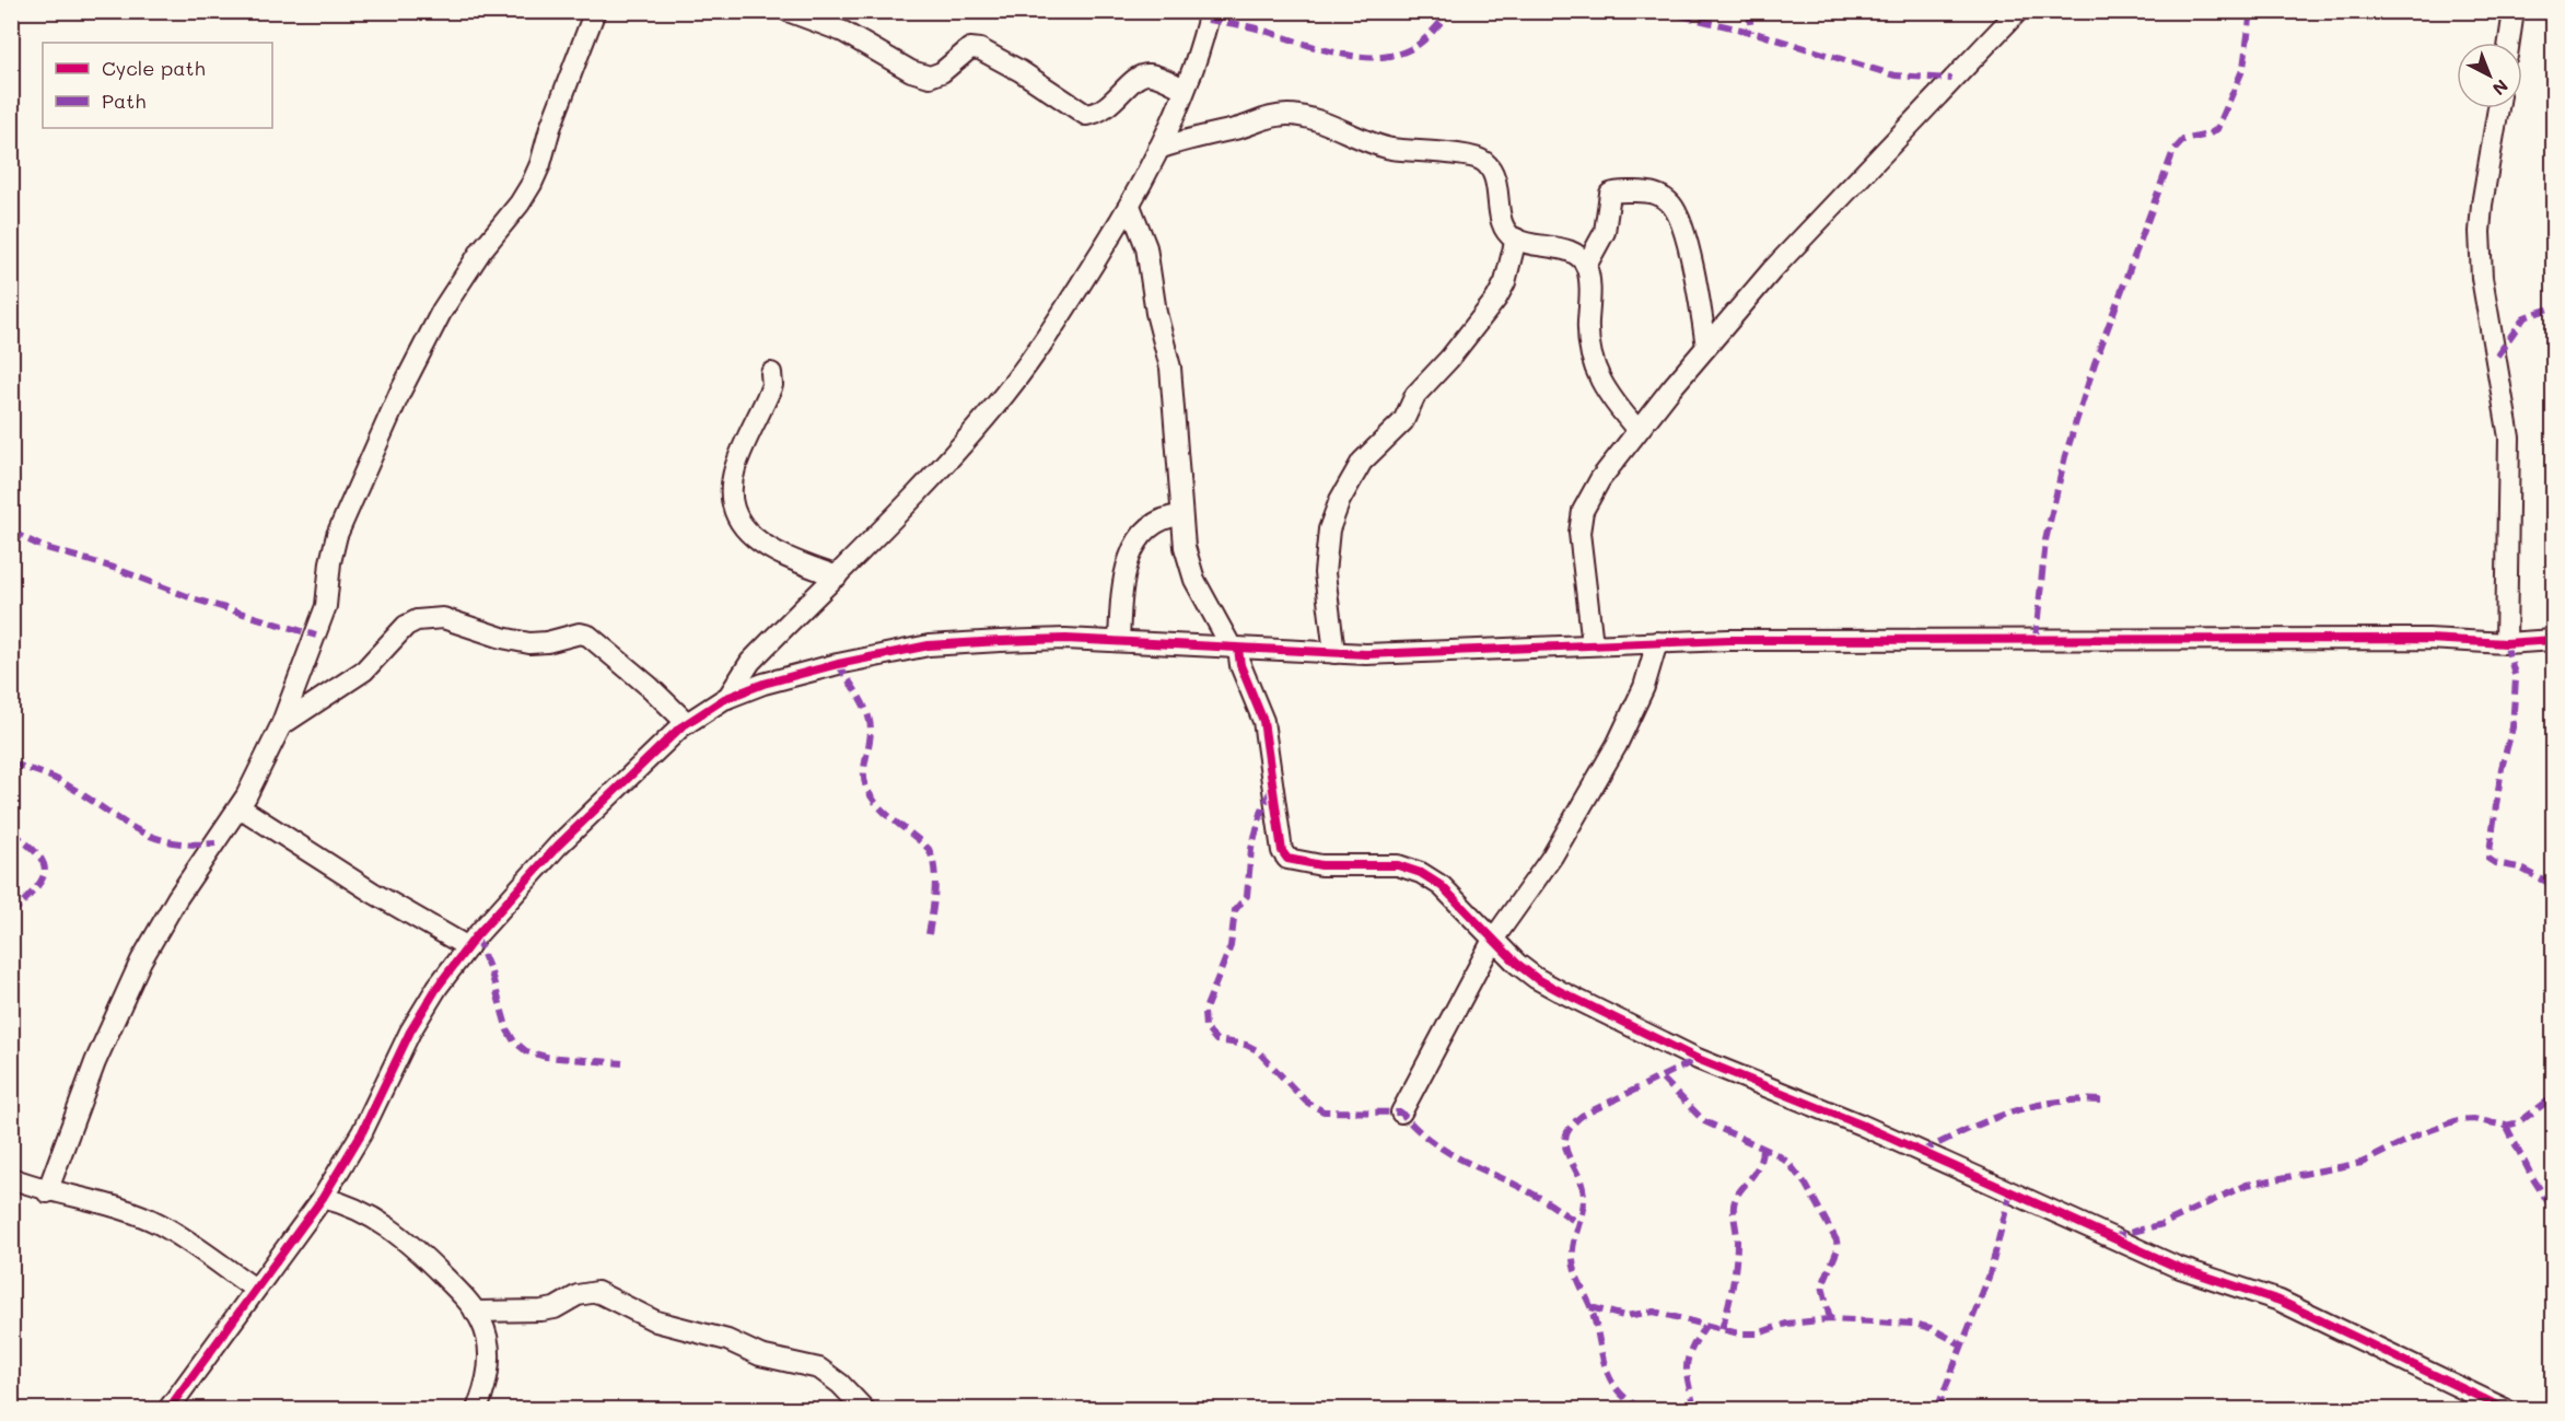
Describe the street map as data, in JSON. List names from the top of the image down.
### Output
{
  "legend": ["Cycle path", "Path"],
  "north": "bottom right"
}
